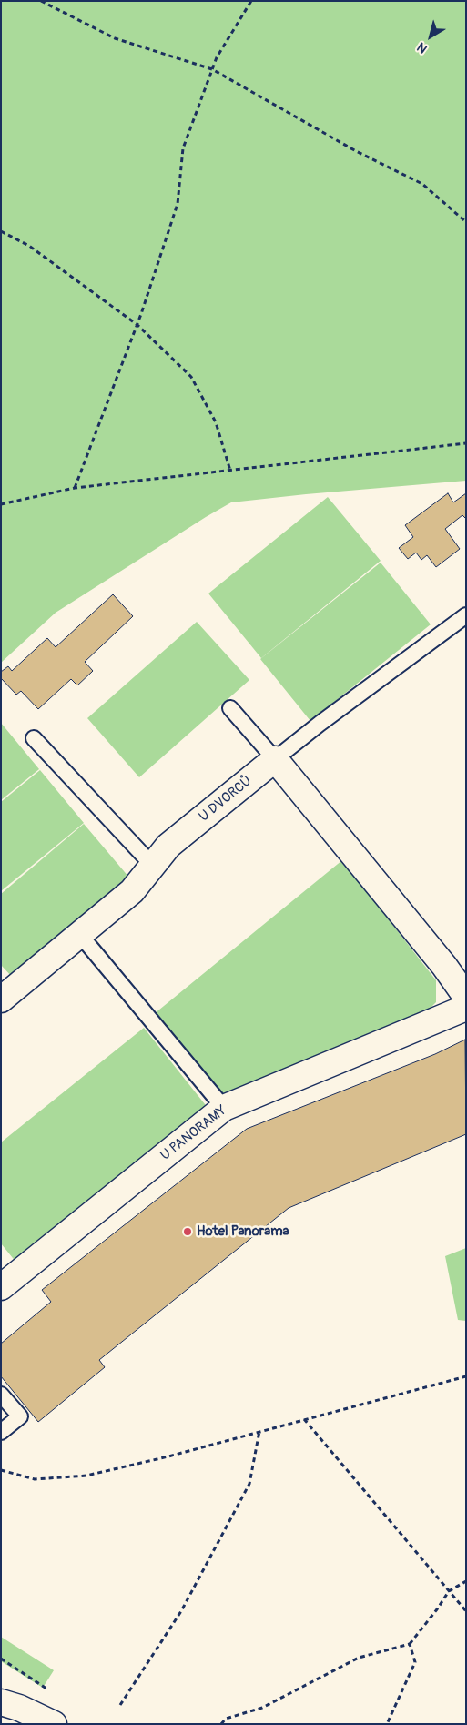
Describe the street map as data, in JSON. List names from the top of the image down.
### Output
{
  "streets": {
    "street": ["U DVORCŮ", "U PANORAMY"]
  },
  "places": ["Hotel Panorama"],
  "north": "bottom left"
}
